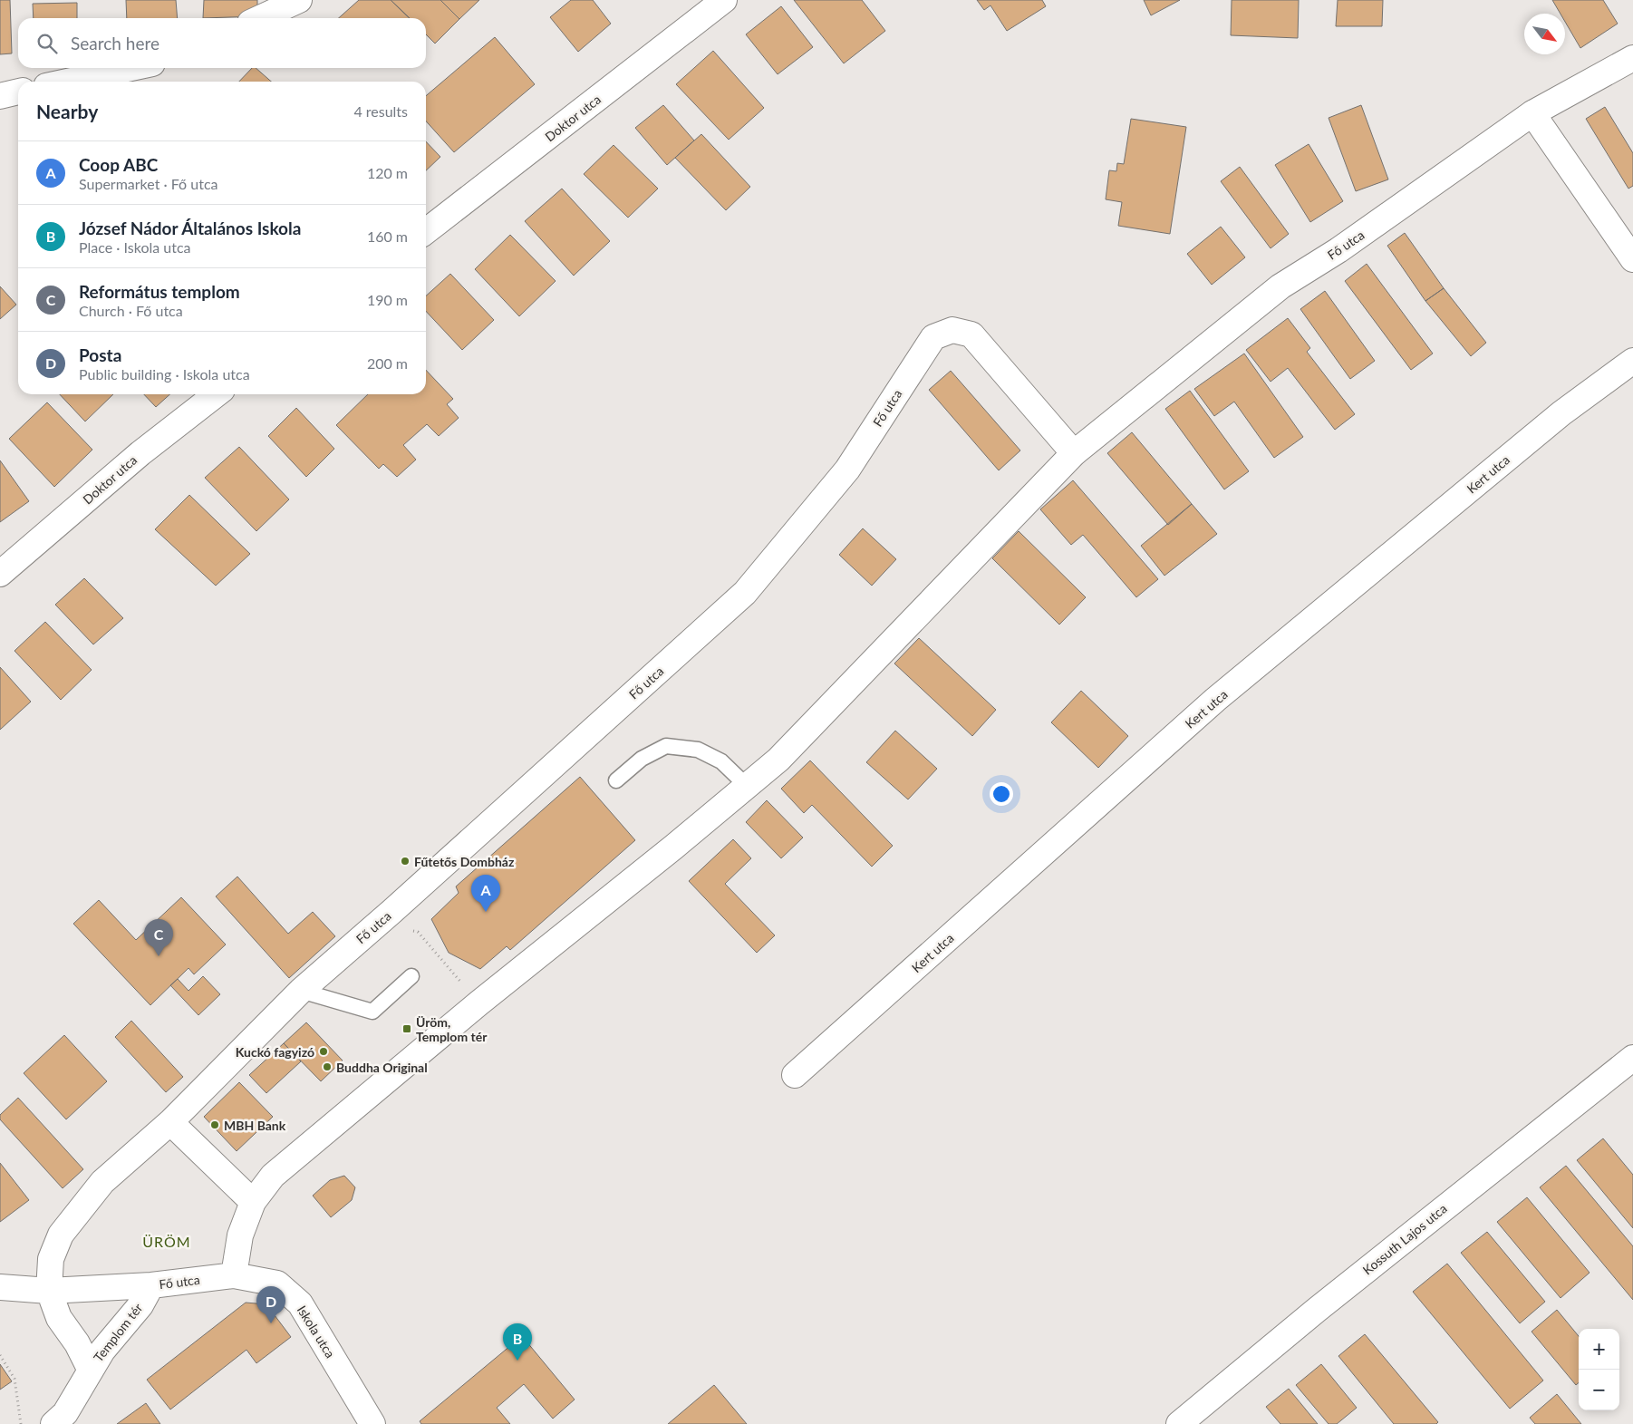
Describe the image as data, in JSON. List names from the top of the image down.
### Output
{
  "streets": {
    "street": [
      "Doktor utca",
      "Fő utca",
      "Kert utca",
      "Kossuth Lajos utca",
      "Iskola utca",
      "Templom tér"
    ]
  },
  "crossings": [
    ["Fő utca", "Iskola utca"],
    ["Fő utca", "Templom tér"]
  ],
  "districts": ["ÜRÖM"],
  "places": {
    "other": [
      "Fűtetős Dombház",
      "Kuckó fagyizó",
      "Buddha Original",
      "MBH Bank"
    ],
    "transit": ["Üröm, Templom tér"]
  },
  "north": "bottom right",
  "page": {
    "search": "Search here",
    "heading": ["Nearby", "4 results"],
    "list": [
      {
        "mark": "A",
        "name": "Coop ABC",
        "note": "Supermarket · Fő utca",
        "value": "120 m"
      },
      {
        "mark": "B",
        "name": "József Nádor Általános Iskola",
        "note": "Place · Iskola utca",
        "value": "160 m"
      },
      {
        "mark": "C",
        "name": "Református templom",
        "note": "Church · Fő utca",
        "value": "190 m"
      },
      {
        "mark": "D",
        "name": "Posta",
        "note": "Public building · Iskola utca",
        "value": "200 m"
      }
    ],
    "pins": [
      "A",
      "C",
      "D",
      "B"
    ],
    "map_buttons": ["+", "−"]
  }
}
